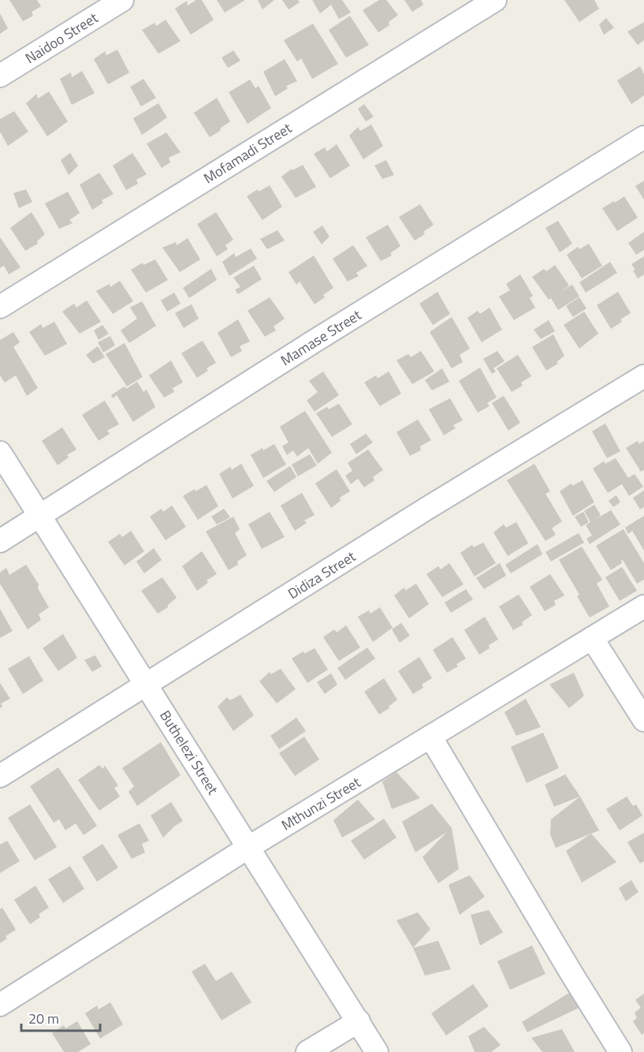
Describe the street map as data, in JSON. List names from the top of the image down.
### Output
{
  "streets": {
    "street": [
      "Naidoo Street",
      "Mofamadi Street",
      "Mamase Street",
      "Didiza Street",
      "Buthelezi Street",
      "Mthunzi Street"
    ]
  },
  "crossings": [
    ["Mamase Street", "Buthelezi Street"],
    ["Didiza Street", "Buthelezi Street"],
    ["Buthelezi Street", "Mthunzi Street"]
  ],
  "scale_bar": "20 m"
}
